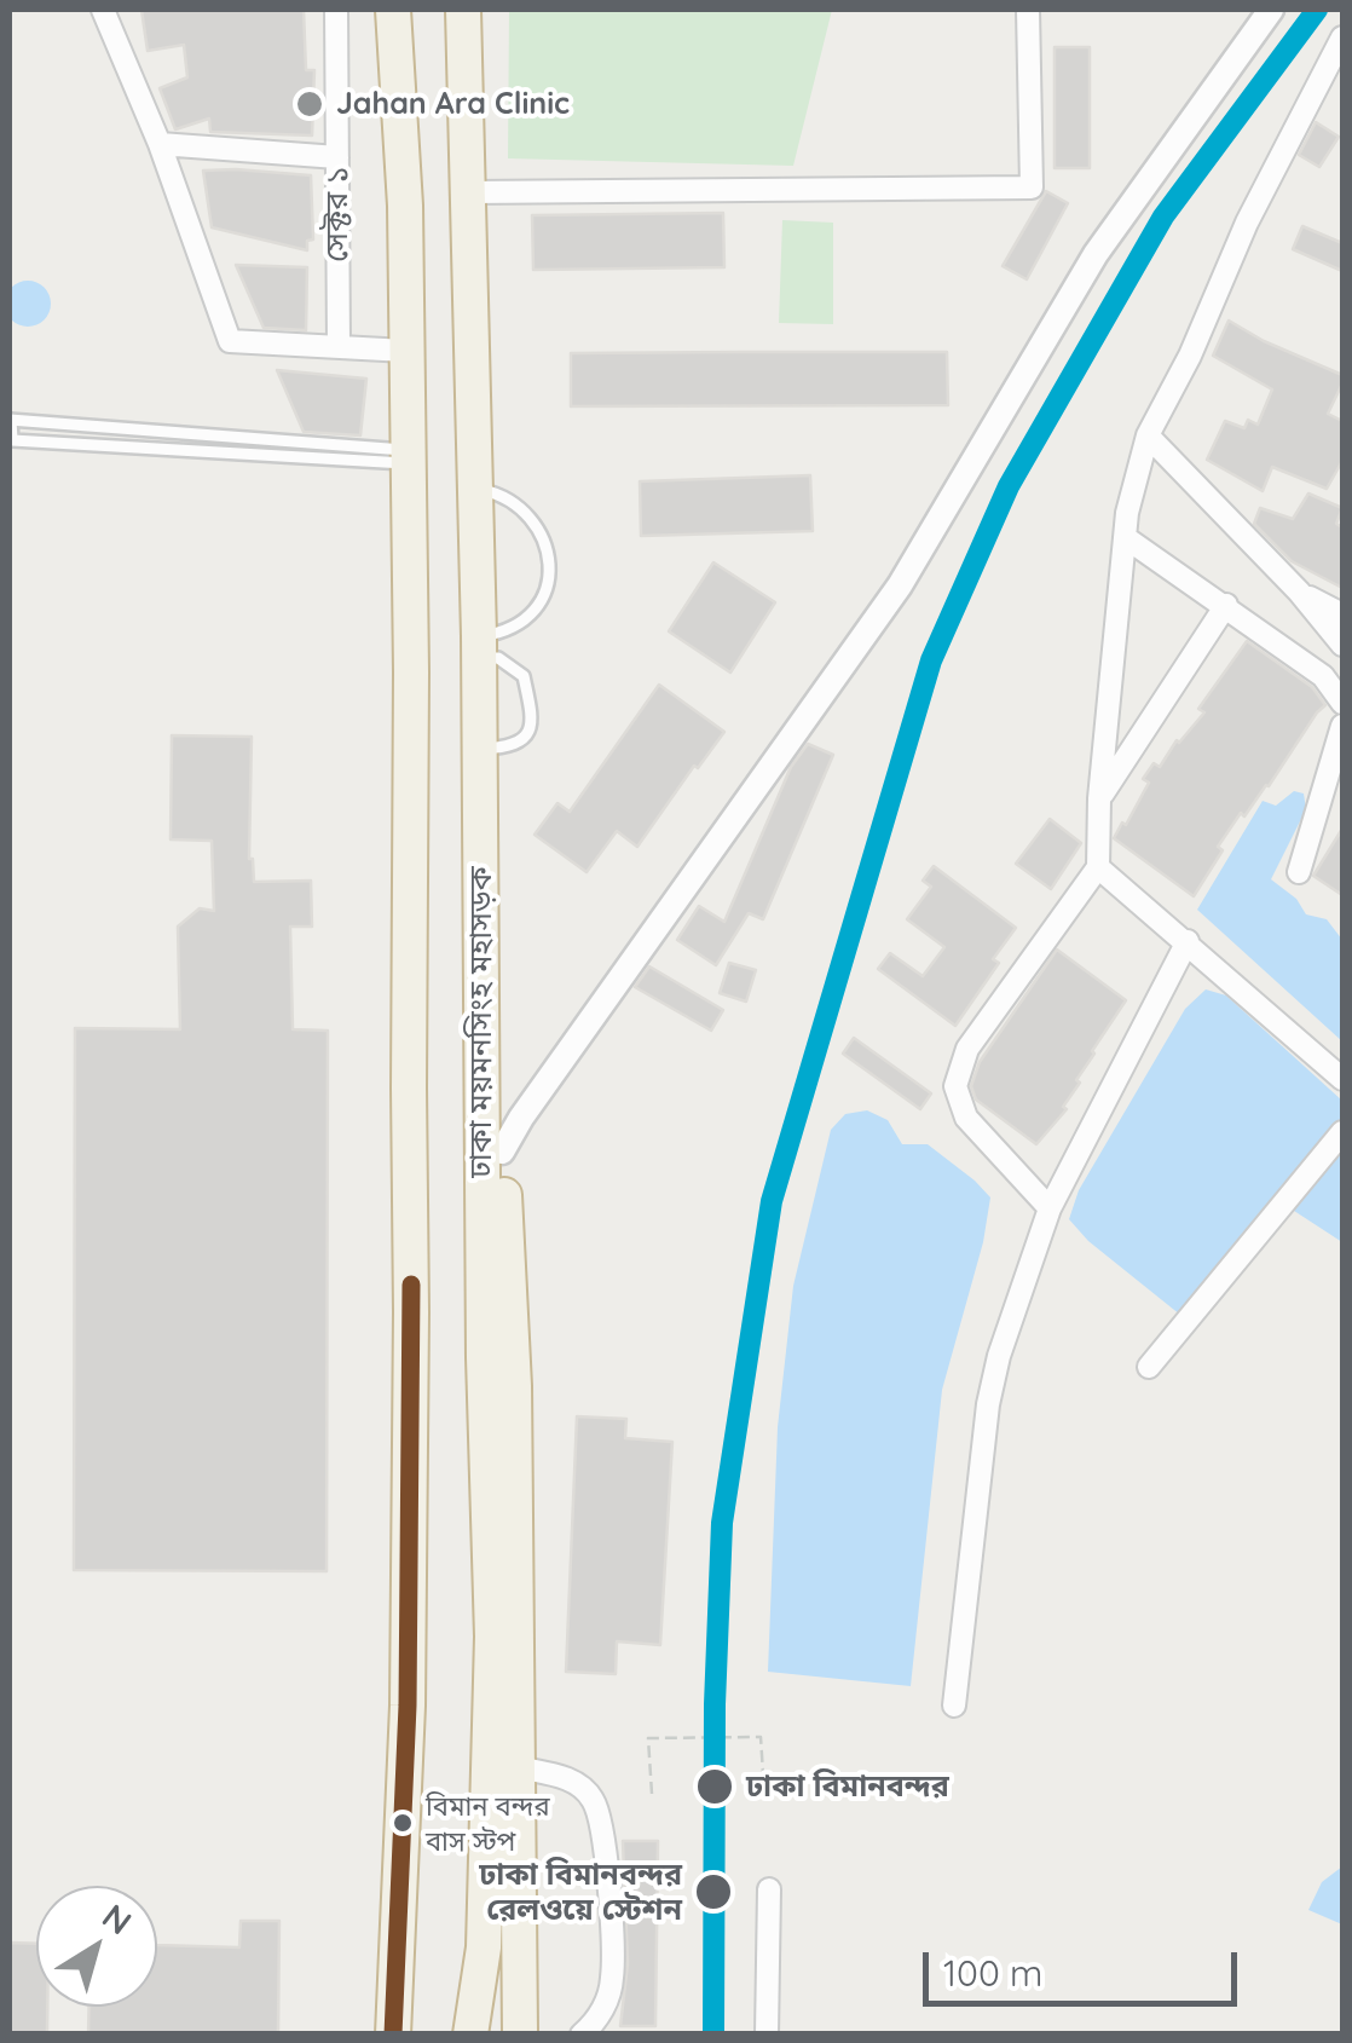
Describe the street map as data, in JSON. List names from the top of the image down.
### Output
{
  "streets": {
    "highway": ["ঢাকা ময়মনসিংহ মহাসড়ক"],
    "street": ["সেক্টর ১"]
  },
  "places": [
    "Jahan Ara Clinic",
    "ঢাকা বিমানবন্দর",
    "বিমান বন্দর বাস স্টপ",
    "ঢাকা বিমানবন্দর রেলওয়ে স্টেশন"
  ],
  "scale_bar": "100 m",
  "north": "top right"
}
